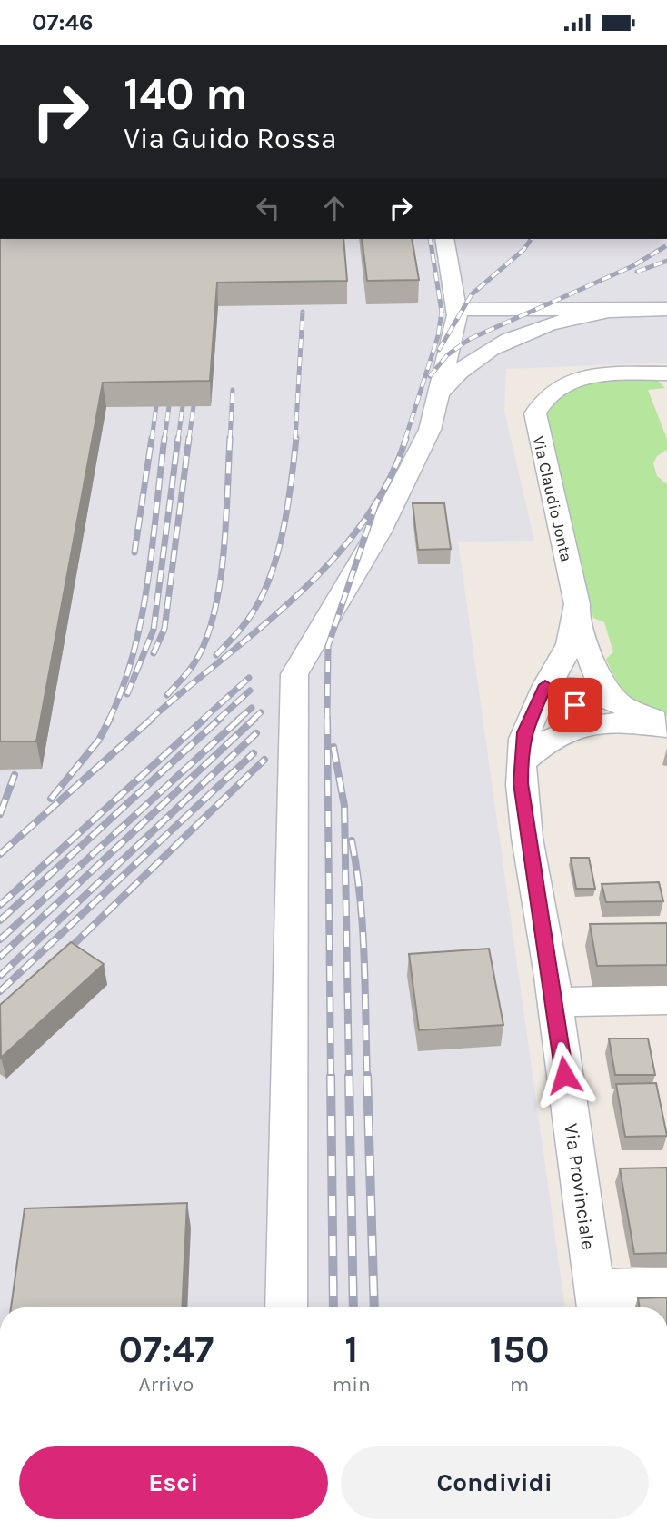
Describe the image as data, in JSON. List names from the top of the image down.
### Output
{
  "streets": {
    "street": ["Via Claudio Jonta", "Via Provinciale"]
  },
  "crossings": [
    ["Via Claudio Jonta", "Via Provinciale"]
  ],
  "page": {
    "status": "07:46",
    "turn": ["140 m", "Via Guido Rossa"],
    "eta": [
      "07:47",
      "Arrivo",
      "1",
      "min",
      "150",
      "m"
    ],
    "buttons": ["Esci", "Condividi"]
  }
}
